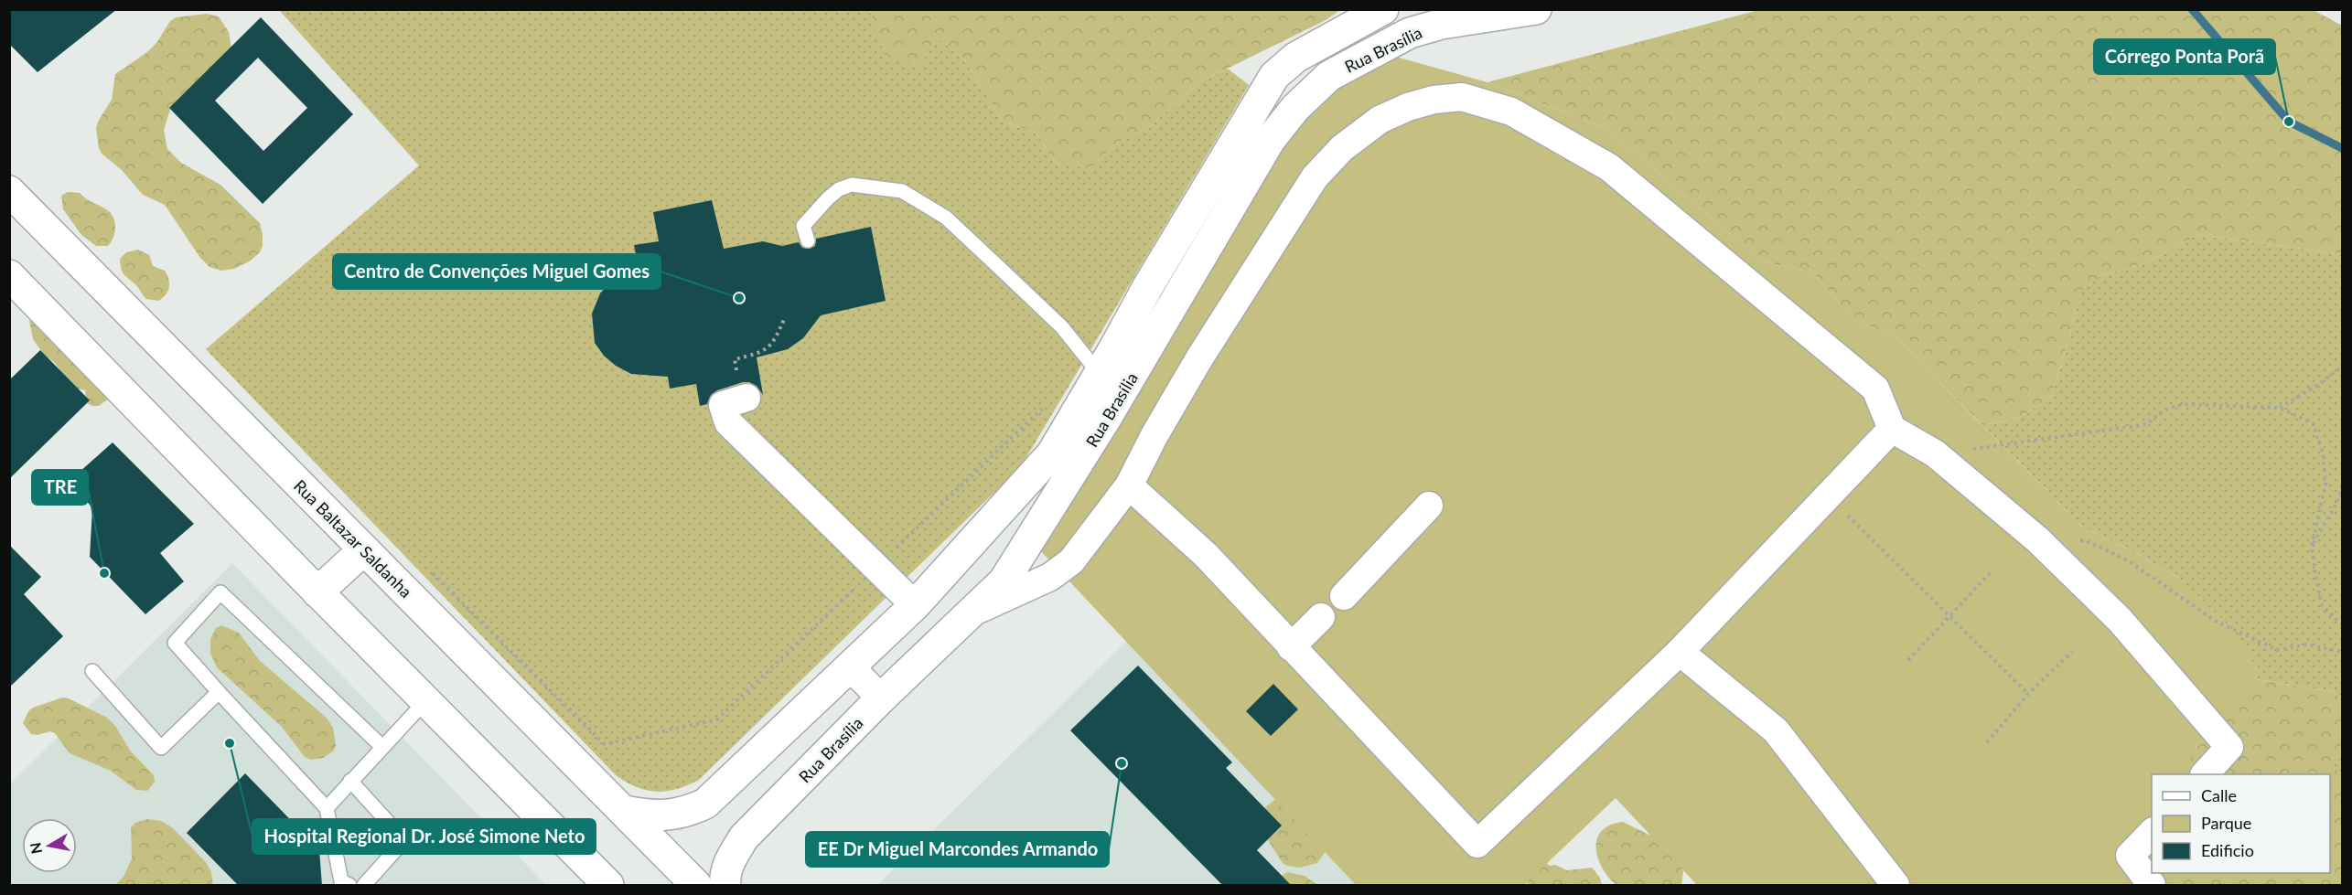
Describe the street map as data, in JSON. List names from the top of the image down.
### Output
{
  "streets": {
    "main road": ["Rua Brasília", "Rua Baltazar Saldanha"]
  },
  "crossings": [
    ["Rua Brasília", "Rua Baltazar Saldanha"]
  ],
  "places": [
    "Córrego Ponta Porã",
    "Centro de Convenções Miguel Gomes",
    "TRE",
    "Hospital Regional Dr. José Simone Neto",
    "EE Dr Miguel Marcondes Armando"
  ],
  "legend": ["Calle", "Parque", "Edificio"],
  "north": "left"
}
